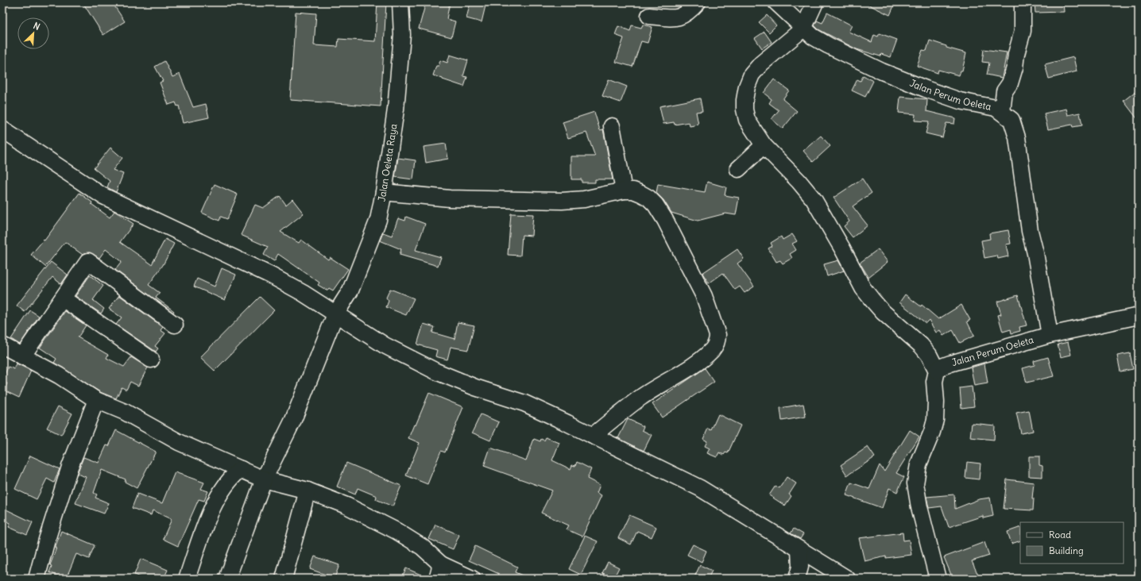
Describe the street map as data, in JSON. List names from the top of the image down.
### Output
{
  "streets": {
    "street": ["Jalan Perum Oeleta", "Jalan Oeleta Raya"]
  },
  "legend": ["Road", "Building"],
  "north": "top right"
}
